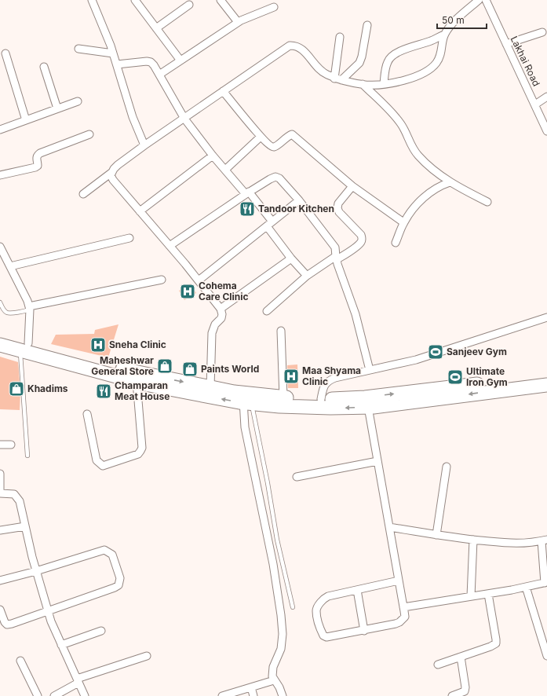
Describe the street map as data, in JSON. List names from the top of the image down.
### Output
{
  "streets": {
    "street": ["Lakhai Road"]
  },
  "places": {
    "restaurant": ["Tandoor Kitchen", "Champaran Meat House"],
    "hospital": ["Cohema Care Clinic", "Sneha Clinic", "Maa Shyama Clinic"],
    "sports": ["Sanjeev Gym", "Ultimate Iron Gym"],
    "shop": ["Maheshwar General Store", "Paints World", "Khadims"]
  },
  "scale_bar": "50 m"
}
